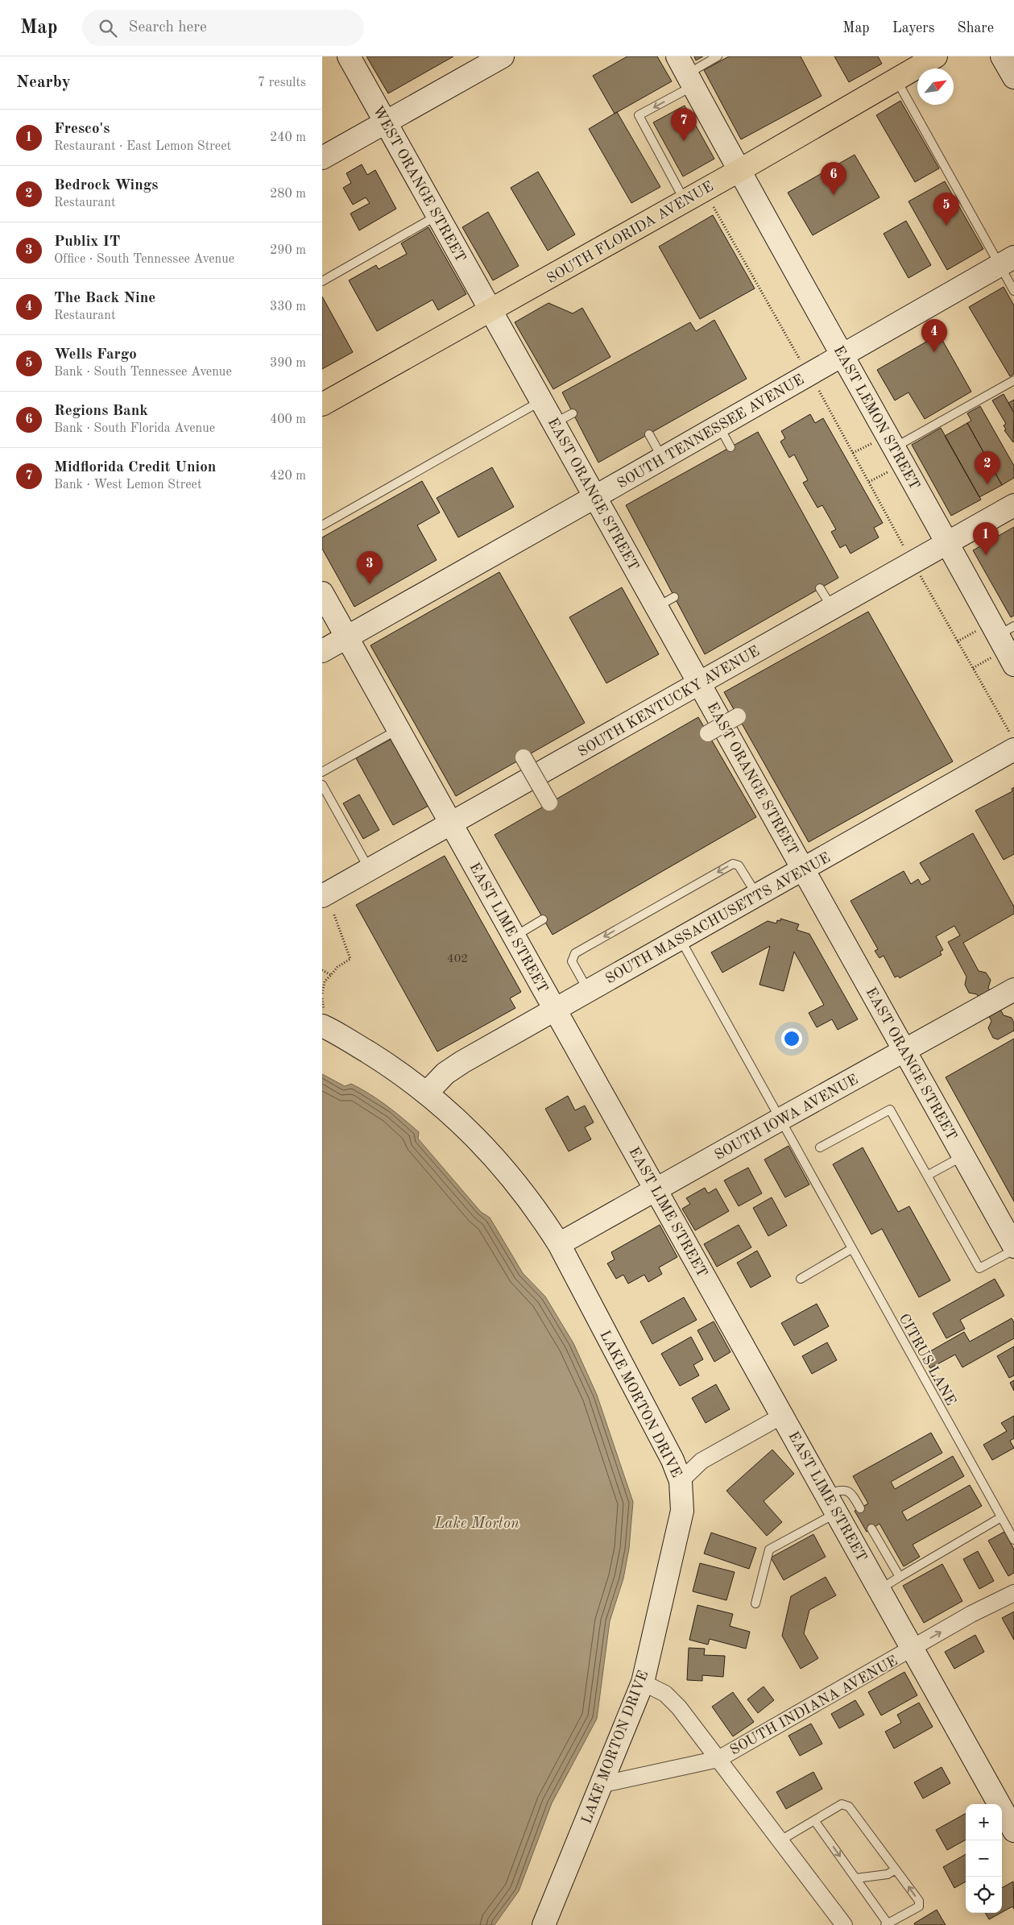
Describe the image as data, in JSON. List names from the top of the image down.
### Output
{
  "streets": {
    "main road": ["SOUTH FLORIDA AVENUE"],
    "street": [
      "WEST ORANGE STREET",
      "EAST LEMON STREET",
      "SOUTH TENNESSEE AVENUE",
      "EAST ORANGE STREET",
      "SOUTH KENTUCKY AVENUE",
      "SOUTH MASSACHUSETTS AVENUE",
      "EAST LIME STREET",
      "SOUTH IOWA AVENUE",
      "LAKE MORTON DRIVE",
      "SOUTH INDIANA AVENUE"
    ],
    "lane": ["CITRUS LANE"]
  },
  "crossings": [
    ["WEST ORANGE STREET", "SOUTH FLORIDA AVENUE"],
    ["WEST ORANGE STREET", "EAST ORANGE STREET"],
    ["SOUTH FLORIDA AVENUE", "EAST LEMON STREET"],
    ["SOUTH FLORIDA AVENUE", "EAST ORANGE STREET"],
    ["EAST LEMON STREET", "SOUTH TENNESSEE AVENUE"],
    ["EAST LEMON STREET", "SOUTH KENTUCKY AVENUE"],
    ["SOUTH TENNESSEE AVENUE", "EAST ORANGE STREET"],
    ["SOUTH TENNESSEE AVENUE", "EAST LIME STREET"],
    ["EAST ORANGE STREET", "SOUTH KENTUCKY AVENUE"],
    ["EAST ORANGE STREET", "SOUTH MASSACHUSETTS AVENUE"],
    ["EAST ORANGE STREET", "SOUTH IOWA AVENUE"],
    ["SOUTH KENTUCKY AVENUE", "EAST LIME STREET"],
    ["SOUTH MASSACHUSETTS AVENUE", "EAST LIME STREET"],
    ["SOUTH MASSACHUSETTS AVENUE", "CITRUS LANE"],
    ["SOUTH MASSACHUSETTS AVENUE", "LAKE MORTON DRIVE"],
    ["EAST LIME STREET", "SOUTH IOWA AVENUE"],
    ["EAST LIME STREET", "SOUTH INDIANA AVENUE"],
    ["SOUTH IOWA AVENUE", "CITRUS LANE"],
    ["SOUTH IOWA AVENUE", "LAKE MORTON DRIVE"],
    ["LAKE MORTON DRIVE", "SOUTH INDIANA AVENUE"]
  ],
  "water": ["Lake Morton"],
  "house_numbers": ["402"],
  "north": "top right",
  "page": {
    "header": "Map",
    "search": "Search here",
    "nav": ["Map", "Layers", "Share"],
    "heading": ["Nearby", "7 results"],
    "pins": [
      "7",
      "6",
      "5",
      "4",
      "2",
      "1",
      "3"
    ],
    "list": [
      {
        "mark": "1",
        "name": "Fresco's",
        "note": "Restaurant · East Lemon Street",
        "value": "240 m"
      },
      {
        "mark": "2",
        "name": "Bedrock Wings",
        "note": "Restaurant",
        "value": "280 m"
      },
      {
        "mark": "3",
        "name": "Publix IT",
        "note": "Office · South Tennessee Avenue",
        "value": "290 m"
      },
      {
        "mark": "4",
        "name": "The Back Nine",
        "note": "Restaurant",
        "value": "330 m"
      },
      {
        "mark": "5",
        "name": "Wells Fargo",
        "note": "Bank · South Tennessee Avenue",
        "value": "390 m"
      },
      {
        "mark": "6",
        "name": "Regions Bank",
        "note": "Bank · South Florida Avenue",
        "value": "400 m"
      },
      {
        "mark": "7",
        "name": "Midflorida Credit Union",
        "note": "Bank · West Lemon Street",
        "value": "420 m"
      }
    ],
    "map_buttons": ["+", "−"]
  }
}
